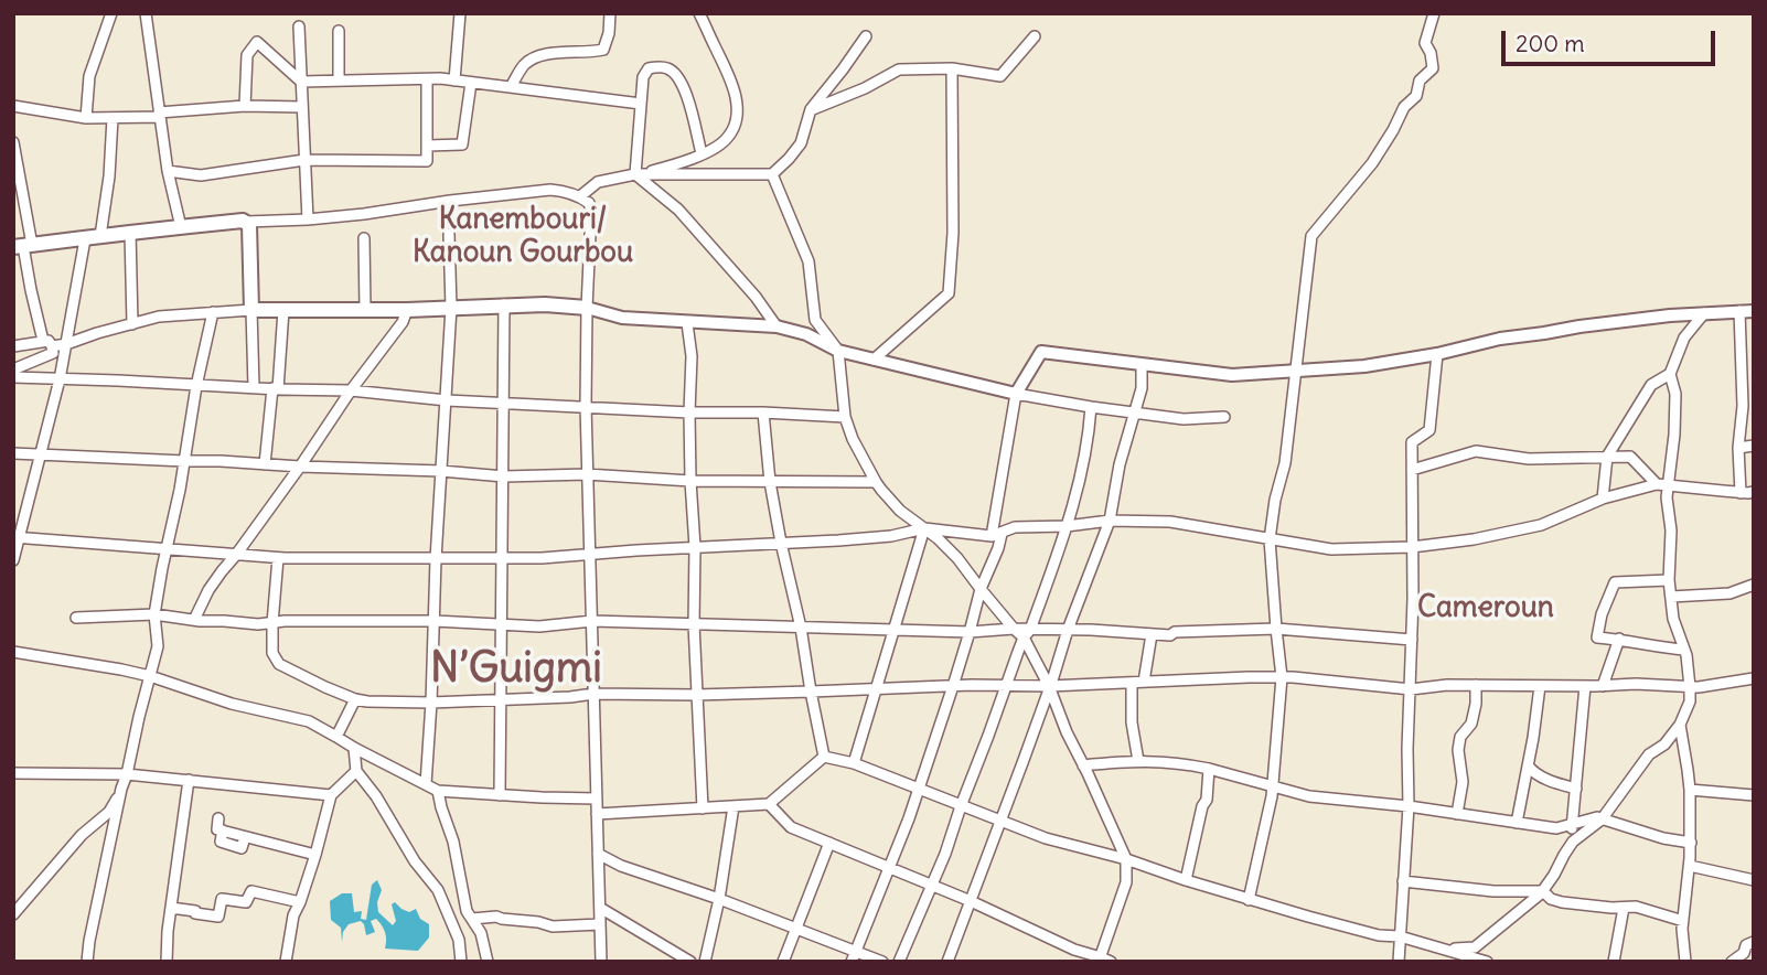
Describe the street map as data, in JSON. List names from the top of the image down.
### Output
{
  "districts": ["Kanembouri/ Kanoun Gourbou", "Cameroun", "N’Guigmi"],
  "scale_bar": "200 m"
}
